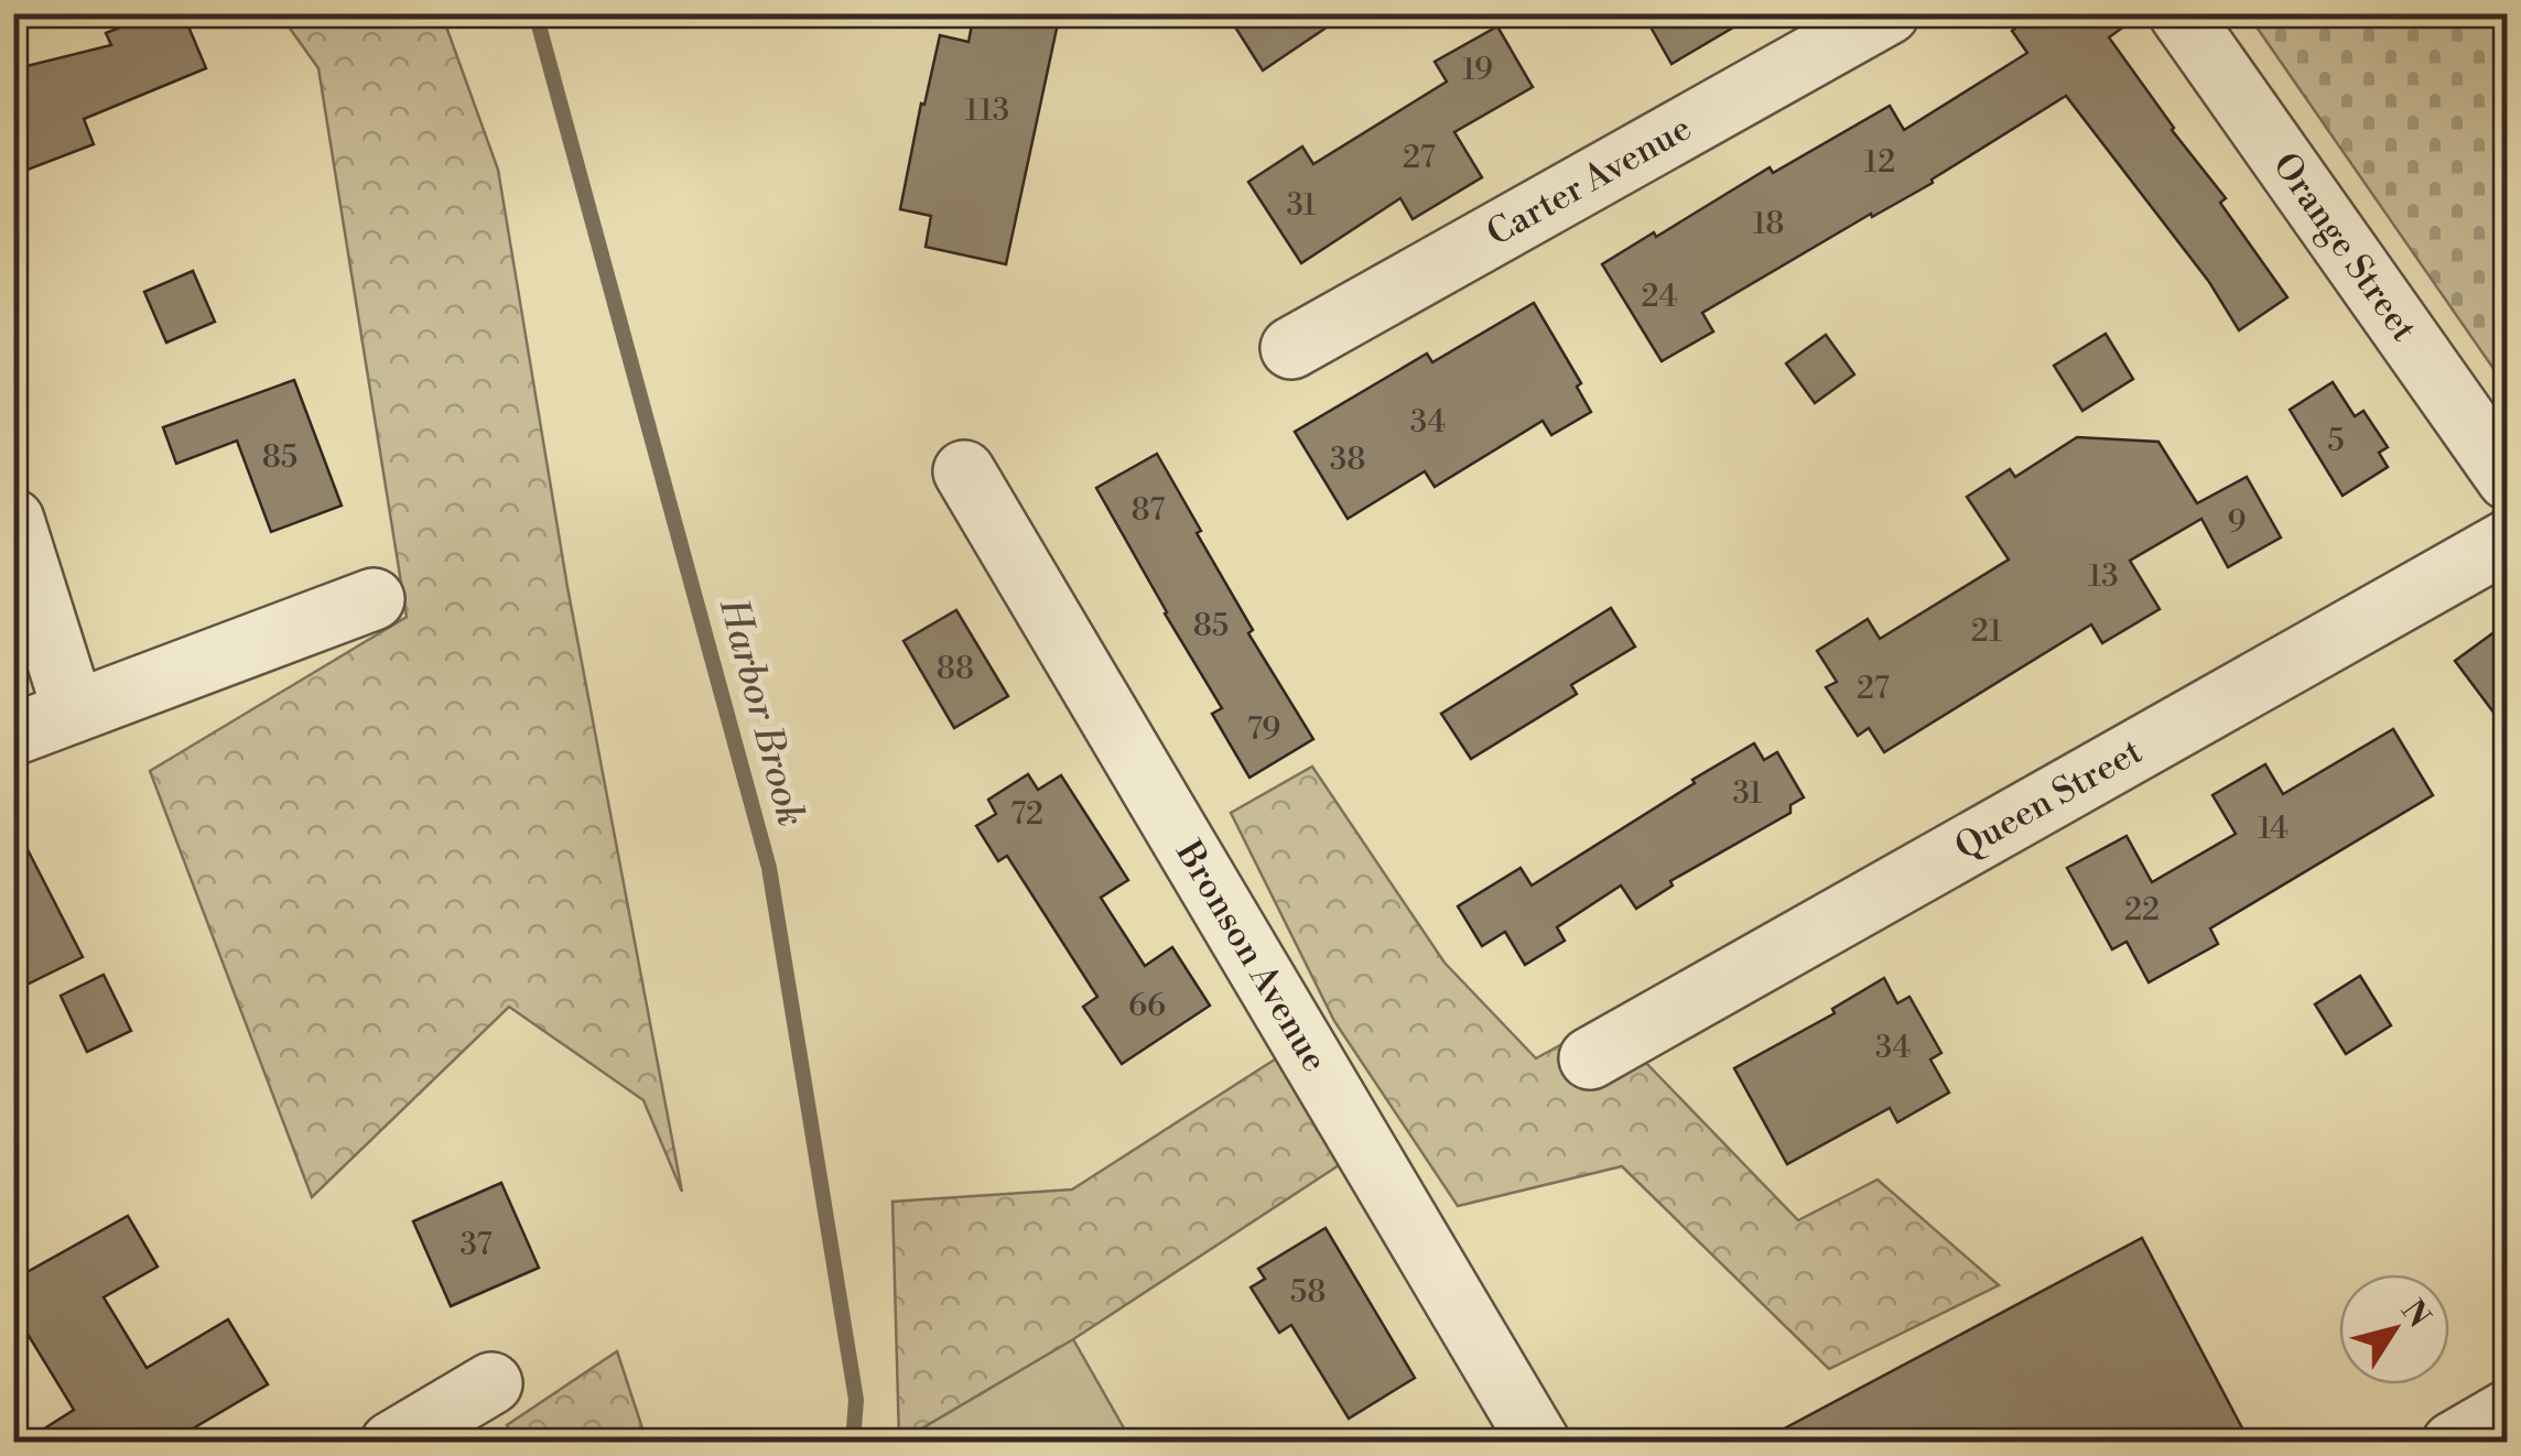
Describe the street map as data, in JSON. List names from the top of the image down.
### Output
{
  "streets": {
    "street": [
      "Carter Avenue",
      "Orange Street",
      "Queen Street",
      "Bronson Avenue"
    ]
  },
  "water": ["Harbor Brook"],
  "house_numbers": [
    "19",
    "113",
    "27",
    "12",
    "31",
    "18",
    "24",
    "34",
    "5",
    "85",
    "38",
    "87",
    "9",
    "13",
    "85",
    "21",
    "88",
    "27",
    "79",
    "31",
    "72",
    "14",
    "22",
    "66",
    "34",
    "37",
    "58"
  ],
  "north": "top right"
}
